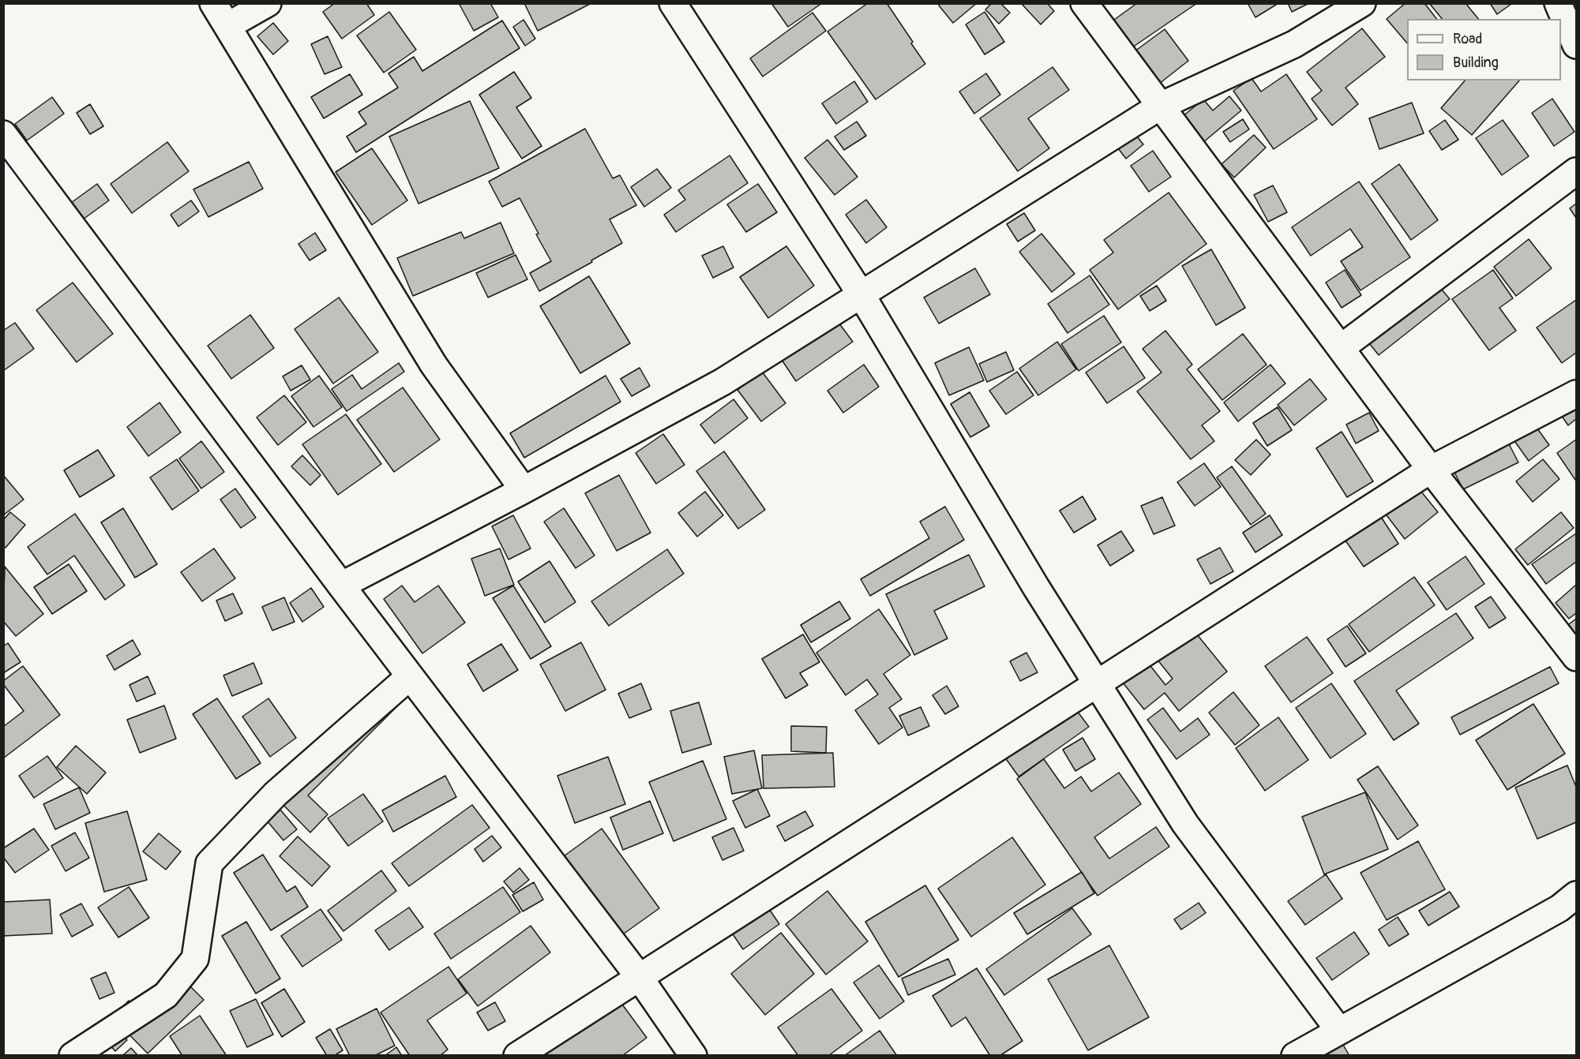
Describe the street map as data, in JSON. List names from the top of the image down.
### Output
{
  "legend": ["Road", "Building"]
}
